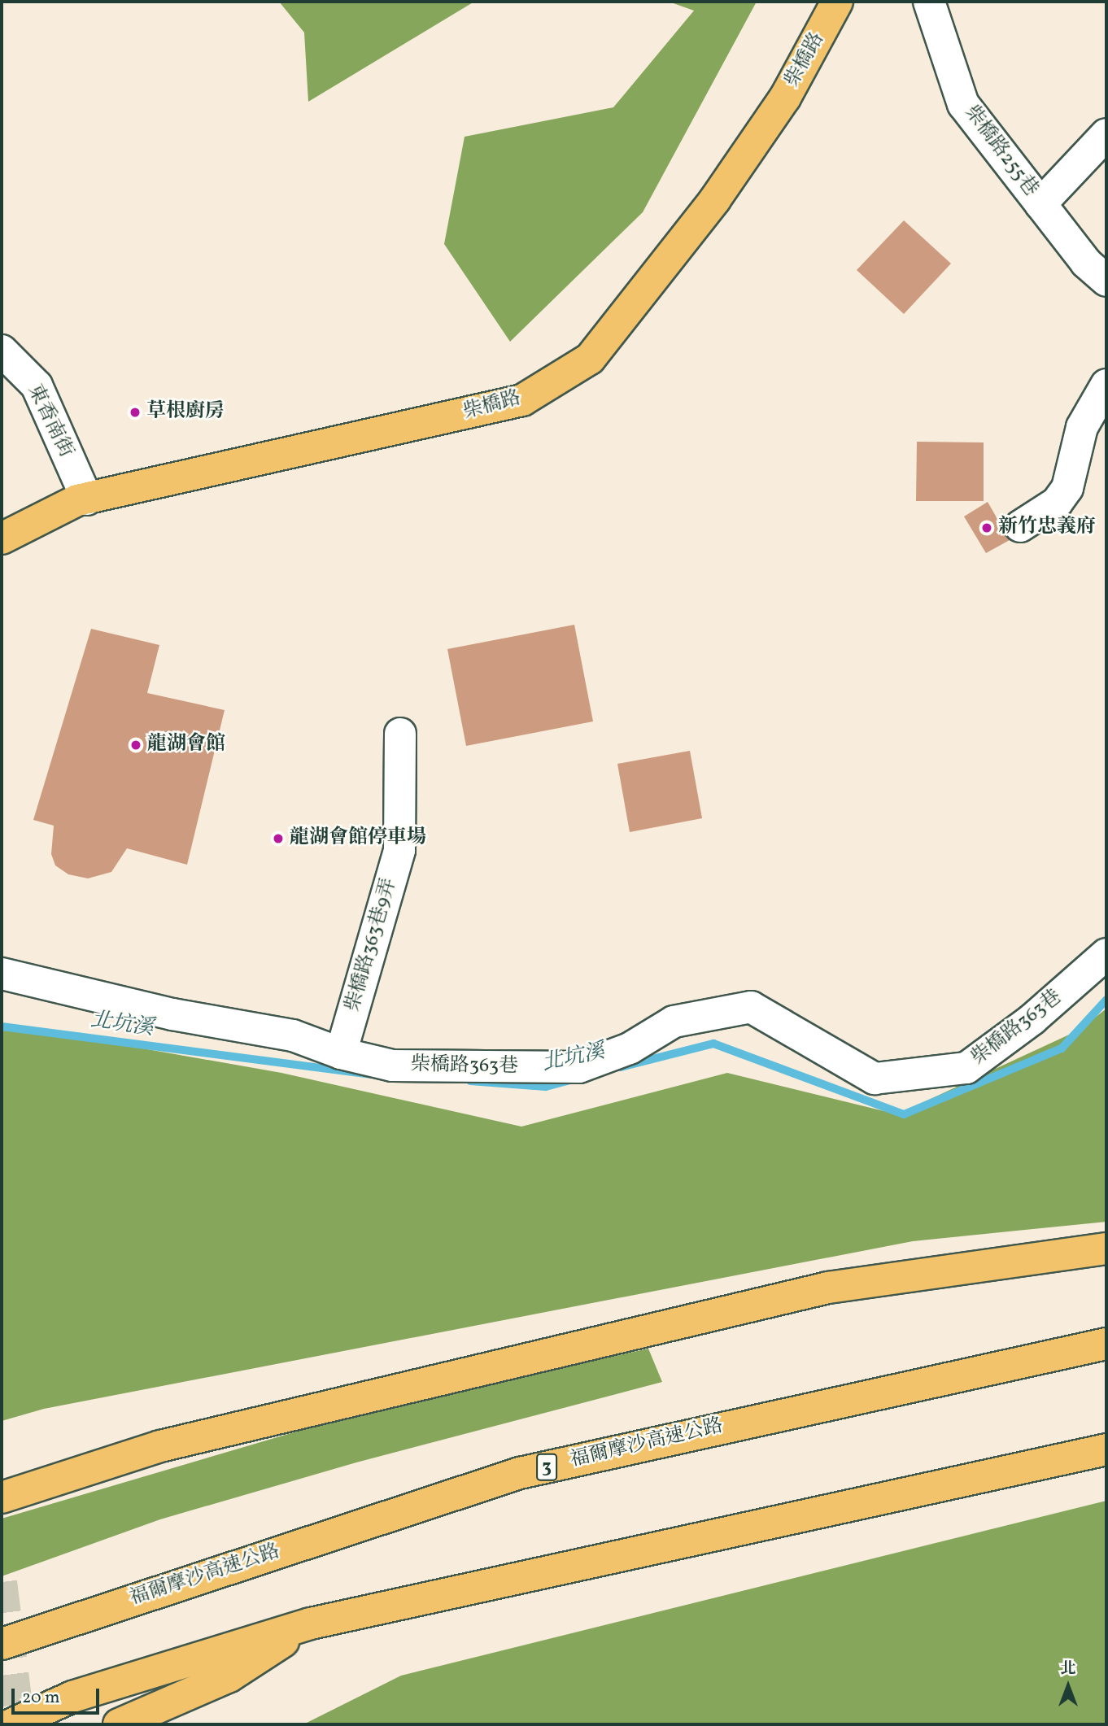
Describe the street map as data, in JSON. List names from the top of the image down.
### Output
{
  "streets": {
    "main road": ["柴橋路", "福爾摩沙高速公路", "3"],
    "street": [
      "柴橋路255巷",
      "東香南街",
      "柴橋路363巷9弄",
      "柴橋路363巷"
    ]
  },
  "crossings": [
    ["柴橋路", "東香南街"],
    ["柴橋路363巷9弄", "柴橋路363巷"]
  ],
  "water": ["北坑溪"],
  "places": [
    "草根廚房",
    "新竹忠義府",
    "龍湖會館",
    "龍湖會館停車場"
  ],
  "scale_bar": "20 m",
  "north": "top"
}
